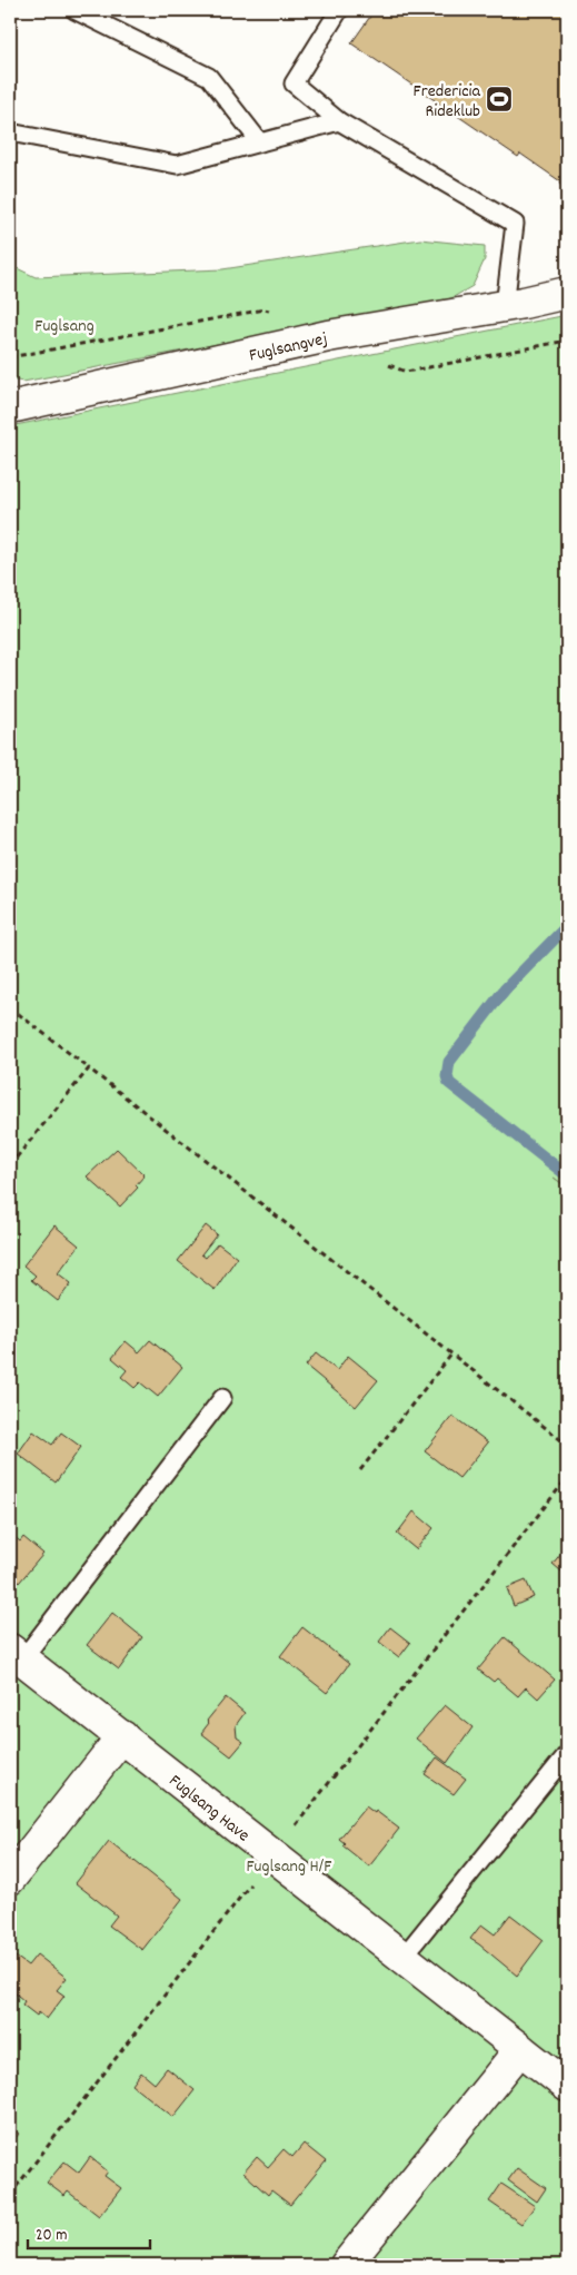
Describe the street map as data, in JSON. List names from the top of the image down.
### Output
{
  "streets": {
    "street": ["Fuglsangvej", "Fuglsang Have"]
  },
  "parks": ["Fuglsang", "Fuglsang H/F"],
  "places": {
    "sports": ["Fredericia Rideklub"]
  },
  "scale_bar": "20 m"
}
